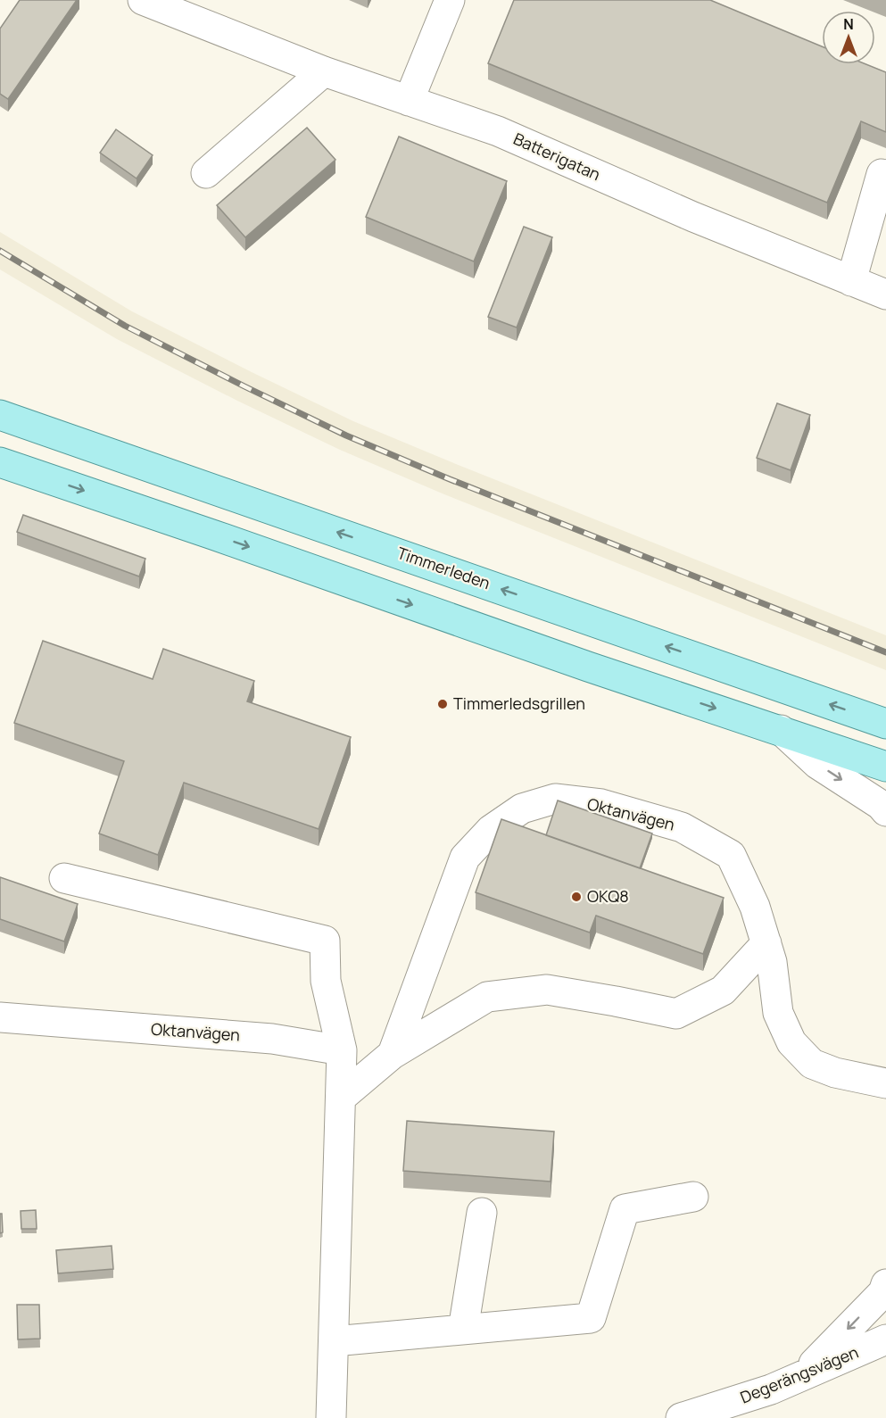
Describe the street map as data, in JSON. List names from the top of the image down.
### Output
{
  "streets": {
    "main road": ["Timmerleden"],
    "street": ["Batterigatan", "Oktanvägen", "Degerängsvägen"]
  },
  "places": ["Timmerledsgrillen", "OKQ8"],
  "north": "top"
}
